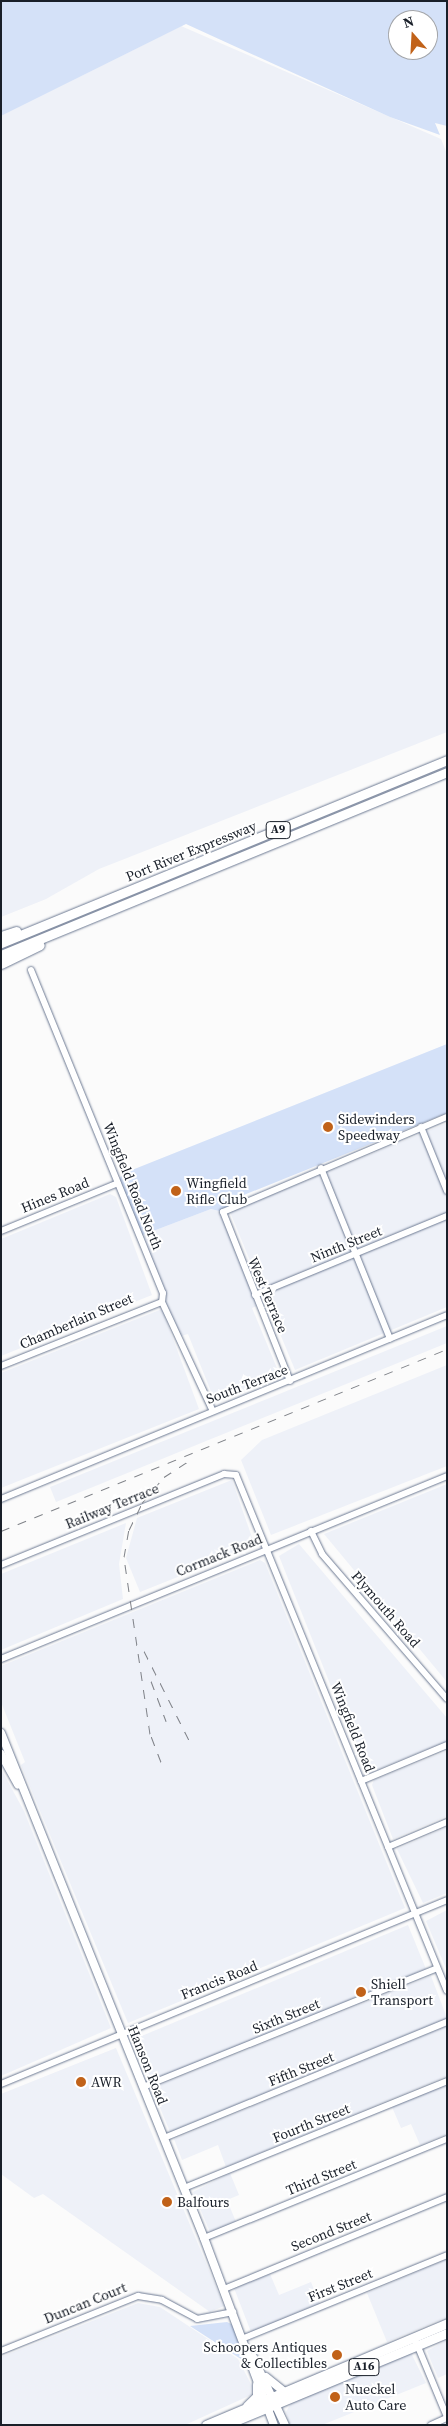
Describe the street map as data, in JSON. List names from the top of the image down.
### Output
{
  "streets": {
    "highway": ["A9", "Port River Expressway", "A16"],
    "main road": ["Hanson Road"],
    "street": [
      "Wingfield Road North",
      "Hines Road",
      "Ninth Street",
      "West Terrace",
      "Chamberlain Street",
      "South Terrace",
      "Railway Terrace",
      "Cormack Road",
      "Plymouth Road",
      "Wingfield Road",
      "Francis Road",
      "Sixth Street",
      "Fifth Street",
      "Fourth Street",
      "Third Street",
      "Second Street",
      "First Street",
      "Duncan Court"
    ]
  },
  "crossings": [
    ["Wingfield Road North", "Hines Road"],
    ["Wingfield Road North", "Chamberlain Street"],
    ["Wingfield Road North", "South Terrace"],
    ["Ninth Street", "West Terrace"],
    ["West Terrace", "South Terrace"],
    ["Railway Terrace", "Wingfield Road"],
    ["Cormack Road", "Plymouth Road"],
    ["Cormack Road", "Wingfield Road"],
    ["Wingfield Road", "Francis Road"],
    ["Wingfield Road", "Sixth Street"],
    ["Francis Road", "Hanson Road"],
    ["Sixth Street", "Hanson Road"],
    ["Hanson Road", "Fifth Street"],
    ["Hanson Road", "Fourth Street"],
    ["Hanson Road", "Third Street"],
    ["Hanson Road", "Second Street"],
    ["Hanson Road", "First Street"],
    ["Hanson Road", "Duncan Court"],
    ["Hanson Road", "A16"]
  ],
  "places": [
    "Sidewinders Speedway",
    "Wingfield Rifle Club",
    "Shiell Transport",
    "AWR",
    "Balfours",
    "Schoopers Antiques & Collectibles",
    "Nueckel Auto Care"
  ],
  "north": "top"
}
